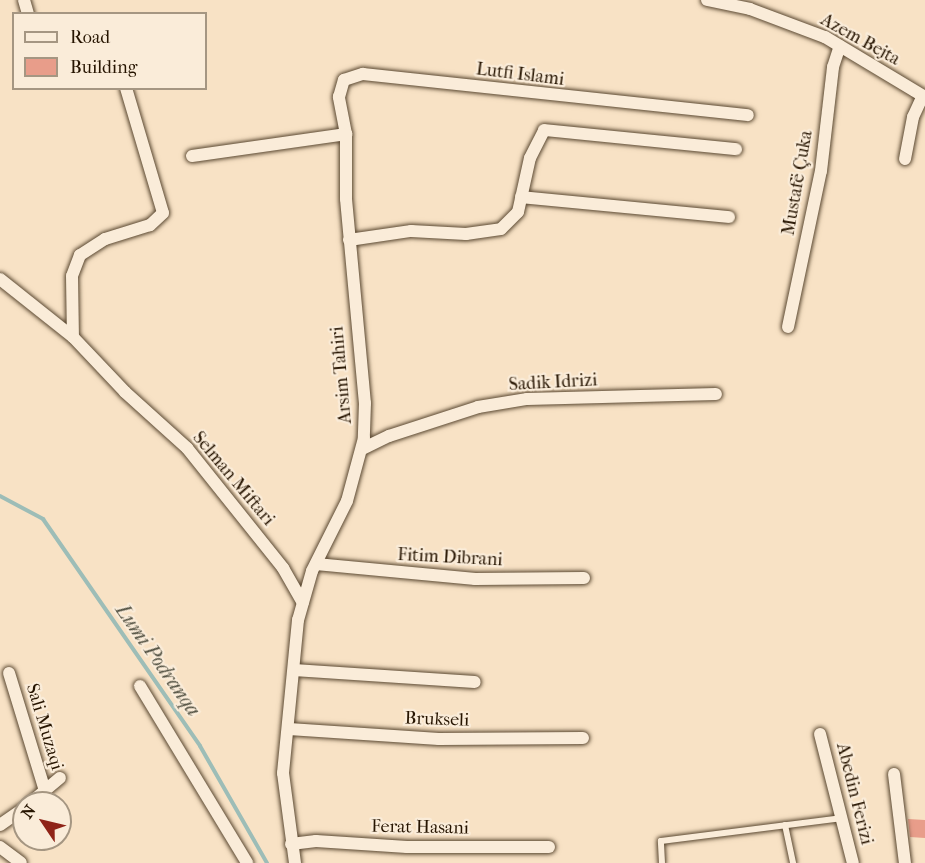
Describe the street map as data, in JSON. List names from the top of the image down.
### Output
{
  "streets": {
    "street": [
      "Azem Bejta",
      "Lutfi Islami",
      "Mustafë Çuka",
      "Arsim Tahiri",
      "Sadik Idrizi",
      "Selman Miftari",
      "Fitim Dibrani",
      "Brukseli",
      "Sali Muzaqi",
      "Abedin Ferizi",
      "Ferat Hasani"
    ]
  },
  "crossings": [
    ["Azem Bejta", "Mustafë Çuka"],
    ["Lutfi Islami", "Arsim Tahiri"],
    ["Arsim Tahiri", "Sadik Idrizi"],
    ["Arsim Tahiri", "Selman Miftari"],
    ["Arsim Tahiri", "Fitim Dibrani"],
    ["Arsim Tahiri", "Brukseli"],
    ["Arsim Tahiri", "Ferat Hasani"]
  ],
  "water": ["Lumi Podranqa"],
  "legend": ["Road", "Building"],
  "north": "top left"
}
